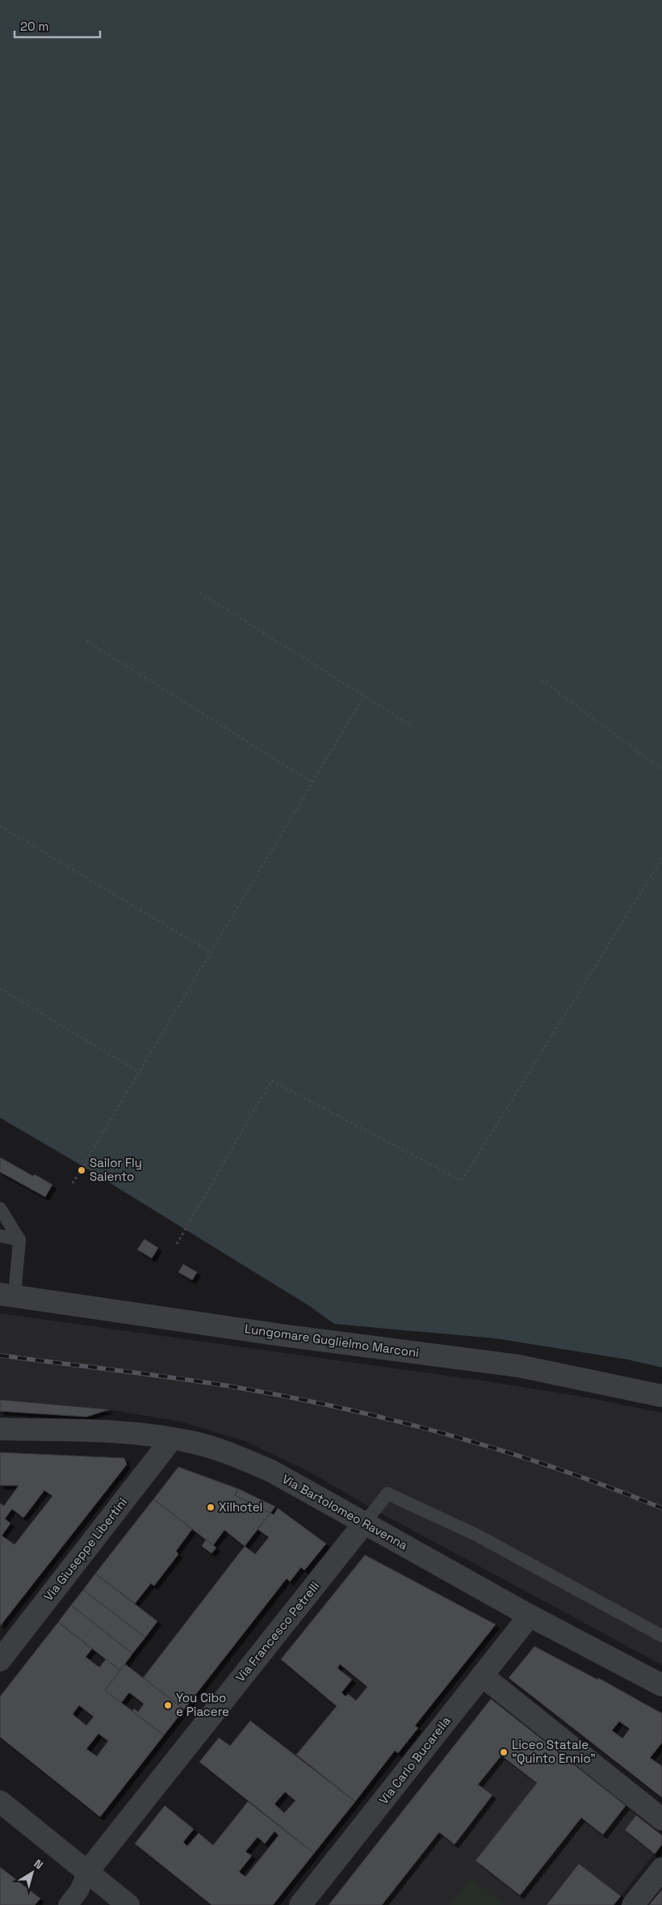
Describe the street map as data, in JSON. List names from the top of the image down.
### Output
{
  "streets": {
    "street": [
      "Lungomare Guglielmo Marconi",
      "Via Bartolomeo Ravenna",
      "Via Giuseppe Libertini",
      "Via Francesco Petrelli",
      "Via Carlo Bucarella"
    ]
  },
  "crossings": [
    ["Via Bartolomeo Ravenna", "Via Giuseppe Libertini"],
    ["Via Bartolomeo Ravenna", "Via Francesco Petrelli"],
    ["Via Bartolomeo Ravenna", "Via Carlo Bucarella"]
  ],
  "places": [
    "Sailor Fly Salento",
    "Xilhotel",
    "You Cibo e Piacere",
    "Liceo Statale \"Quinto Ennio\""
  ],
  "scale_bar": "20 m",
  "north": "top right"
}
